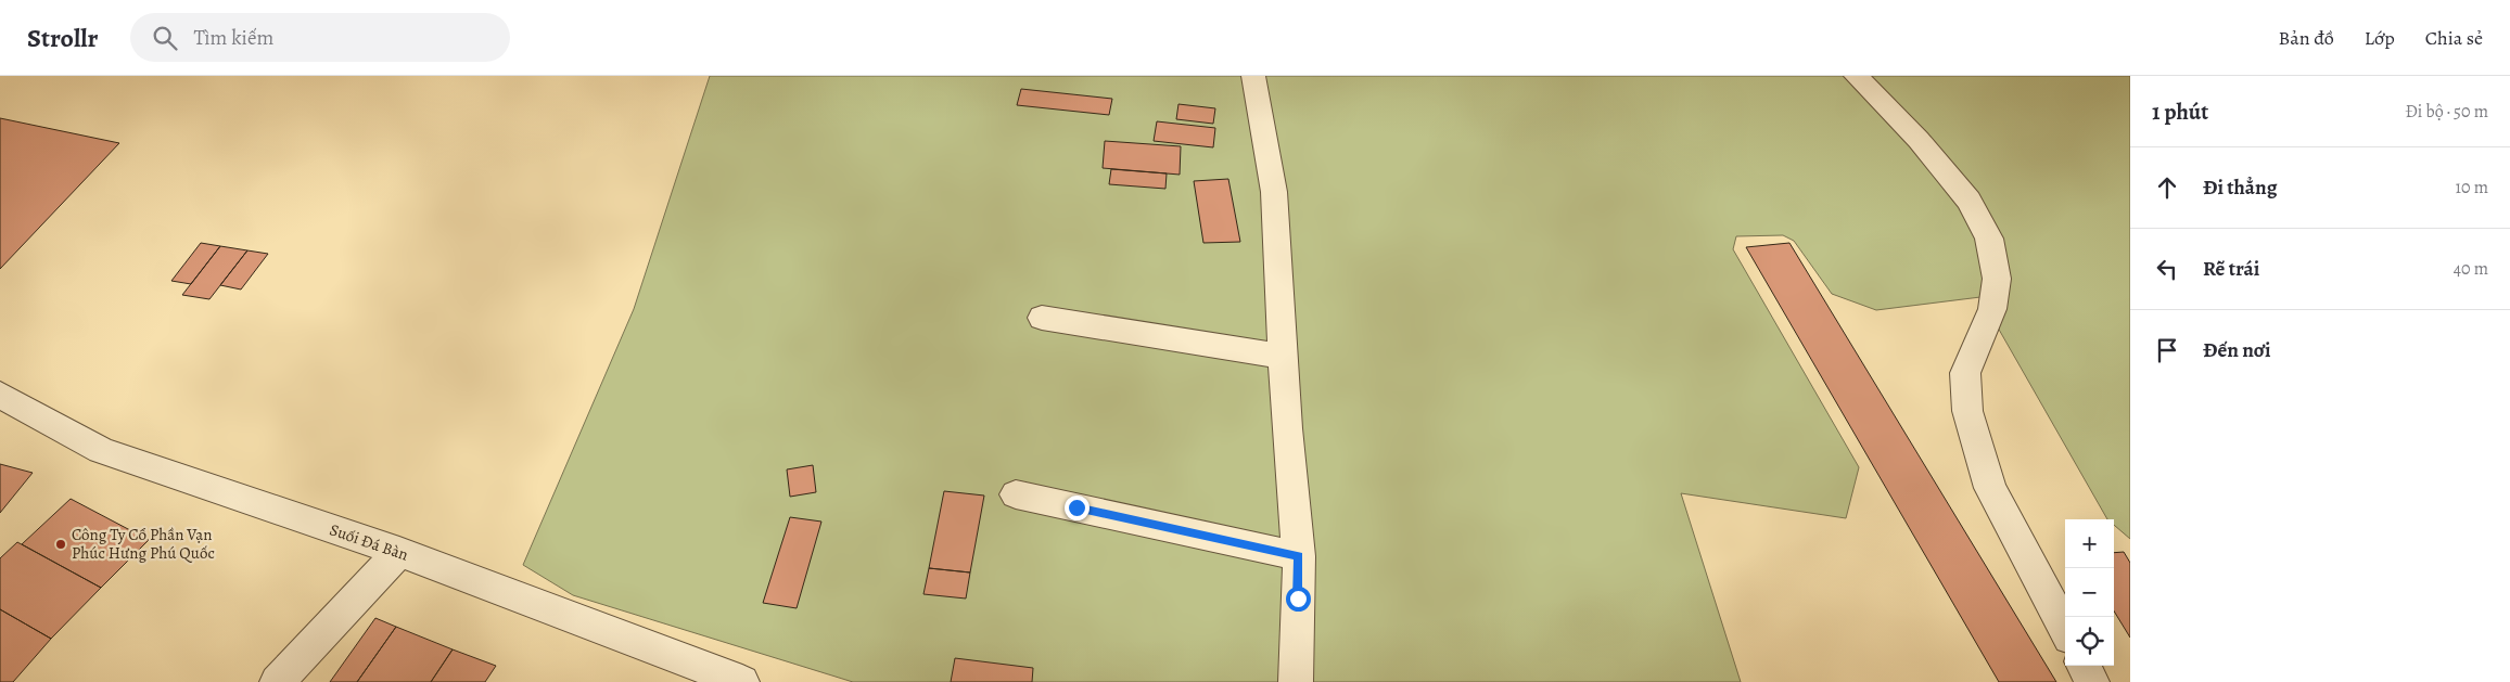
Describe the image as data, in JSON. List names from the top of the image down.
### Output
{
  "streets": {
    "street": ["Suối Đá Bàn"]
  },
  "places": ["Công Ty Cổ Phần Vạn Phúc Hưng Phú Quốc"],
  "page": {
    "header": "Strollr",
    "search": "Tìm kiếm",
    "nav": ["Bản đồ", "Lớp", "Chia sẻ"],
    "heading": ["1 phút", "Đi bộ · 50 m"],
    "list": [
      ["Đi thẳng", "10 m"],
      ["Rẽ trái", "40 m"],
      "Đến nơi"
    ],
    "map_buttons": ["+", "−"]
  }
}
